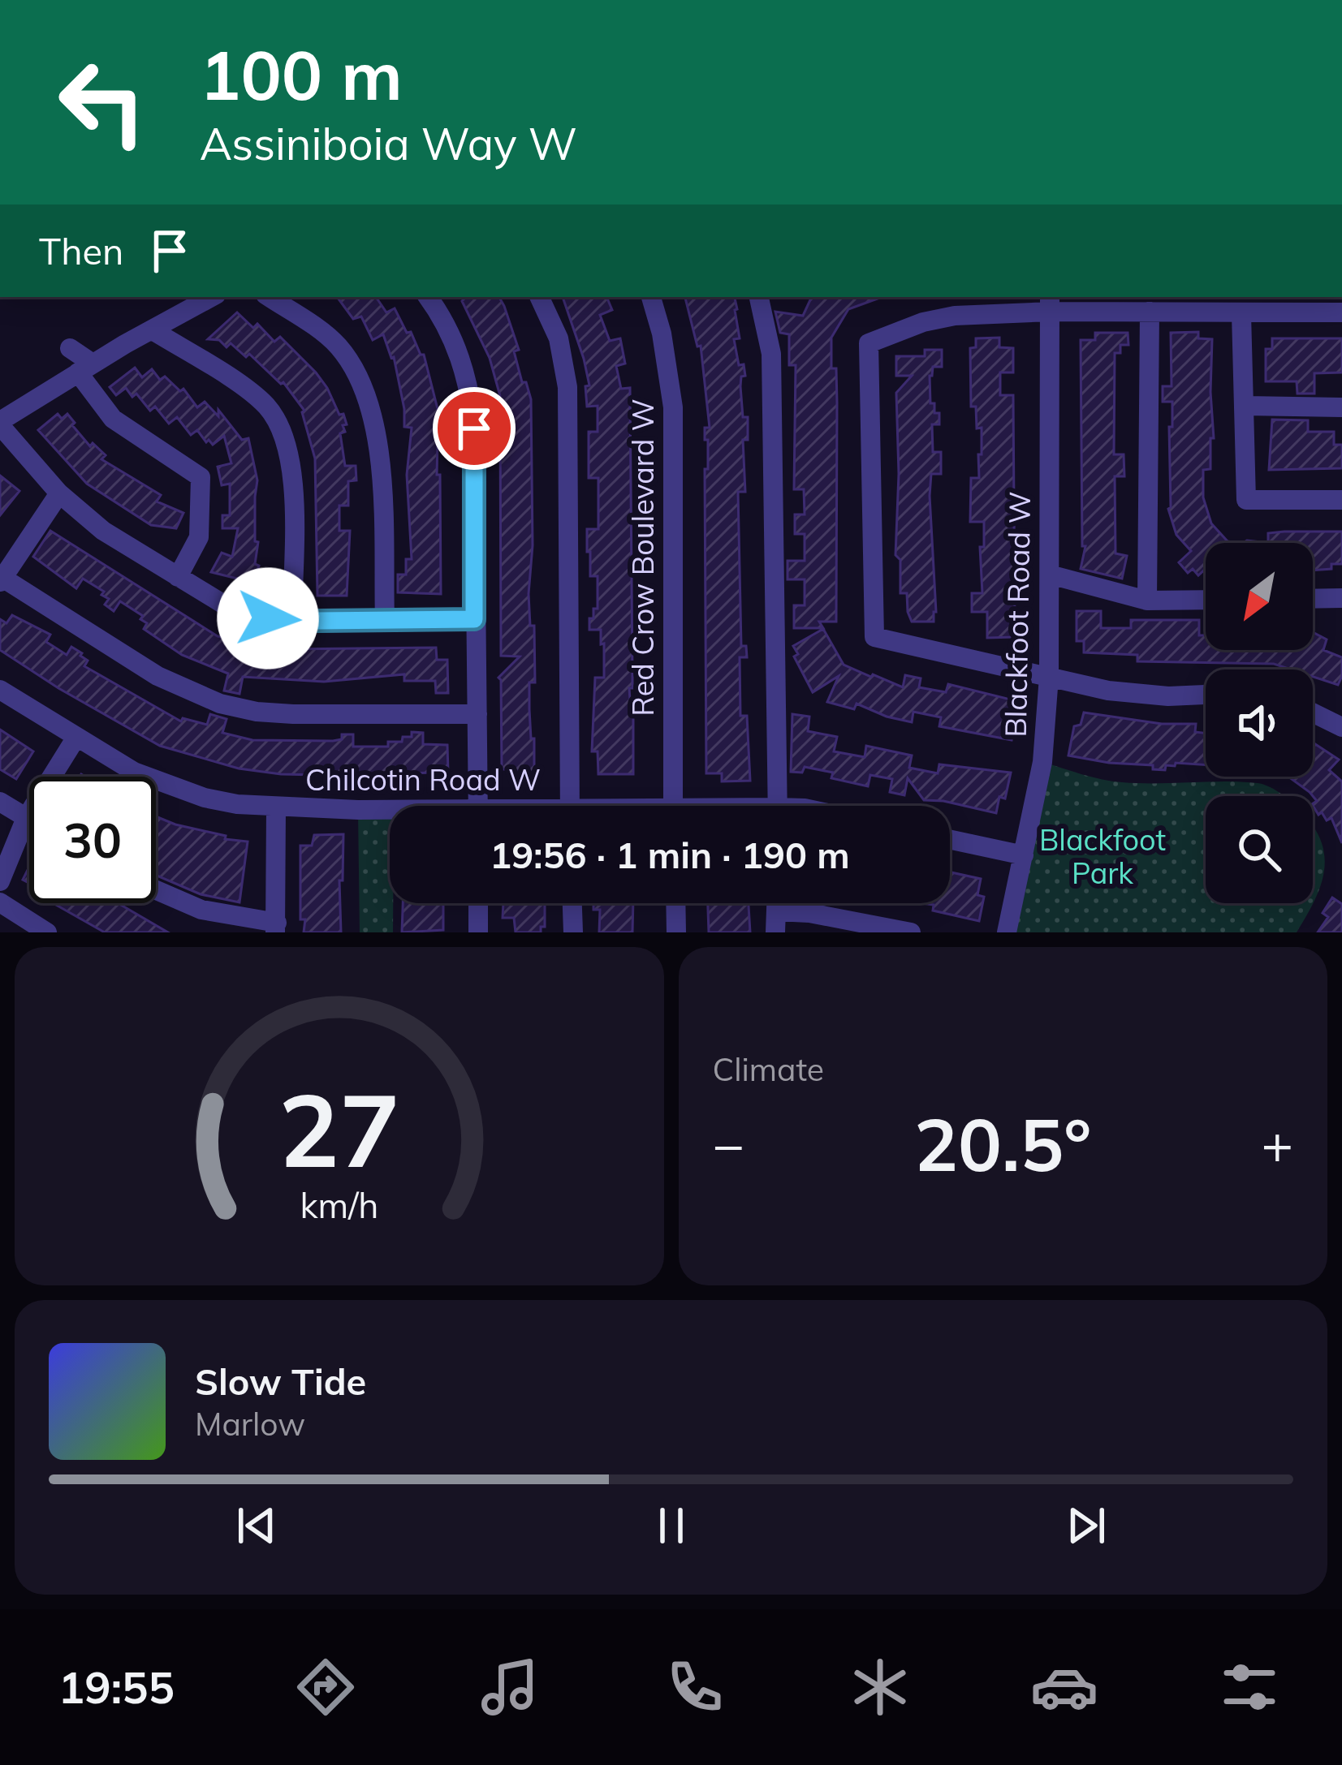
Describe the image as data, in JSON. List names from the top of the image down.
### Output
{
  "streets": {
    "street": ["Red Crow Boulevard W", "Blackfoot Road W", "Chilcotin Road W"]
  },
  "parks": ["Blackfoot Park"],
  "north": "bottom left",
  "page": {
    "turn": ["100 m", "Assiniboia Way W"],
    "then": "Then",
    "limit": "30",
    "trip": "19:56 · 1 min · 190 m",
    "tile": "Climate",
    "heat": ["−", "20.5°", "+"],
    "song": ["Slow Tide", "Marlow"],
    "tabs": "19:55",
    "gauge": ["27", "km/h"]
  }
}
